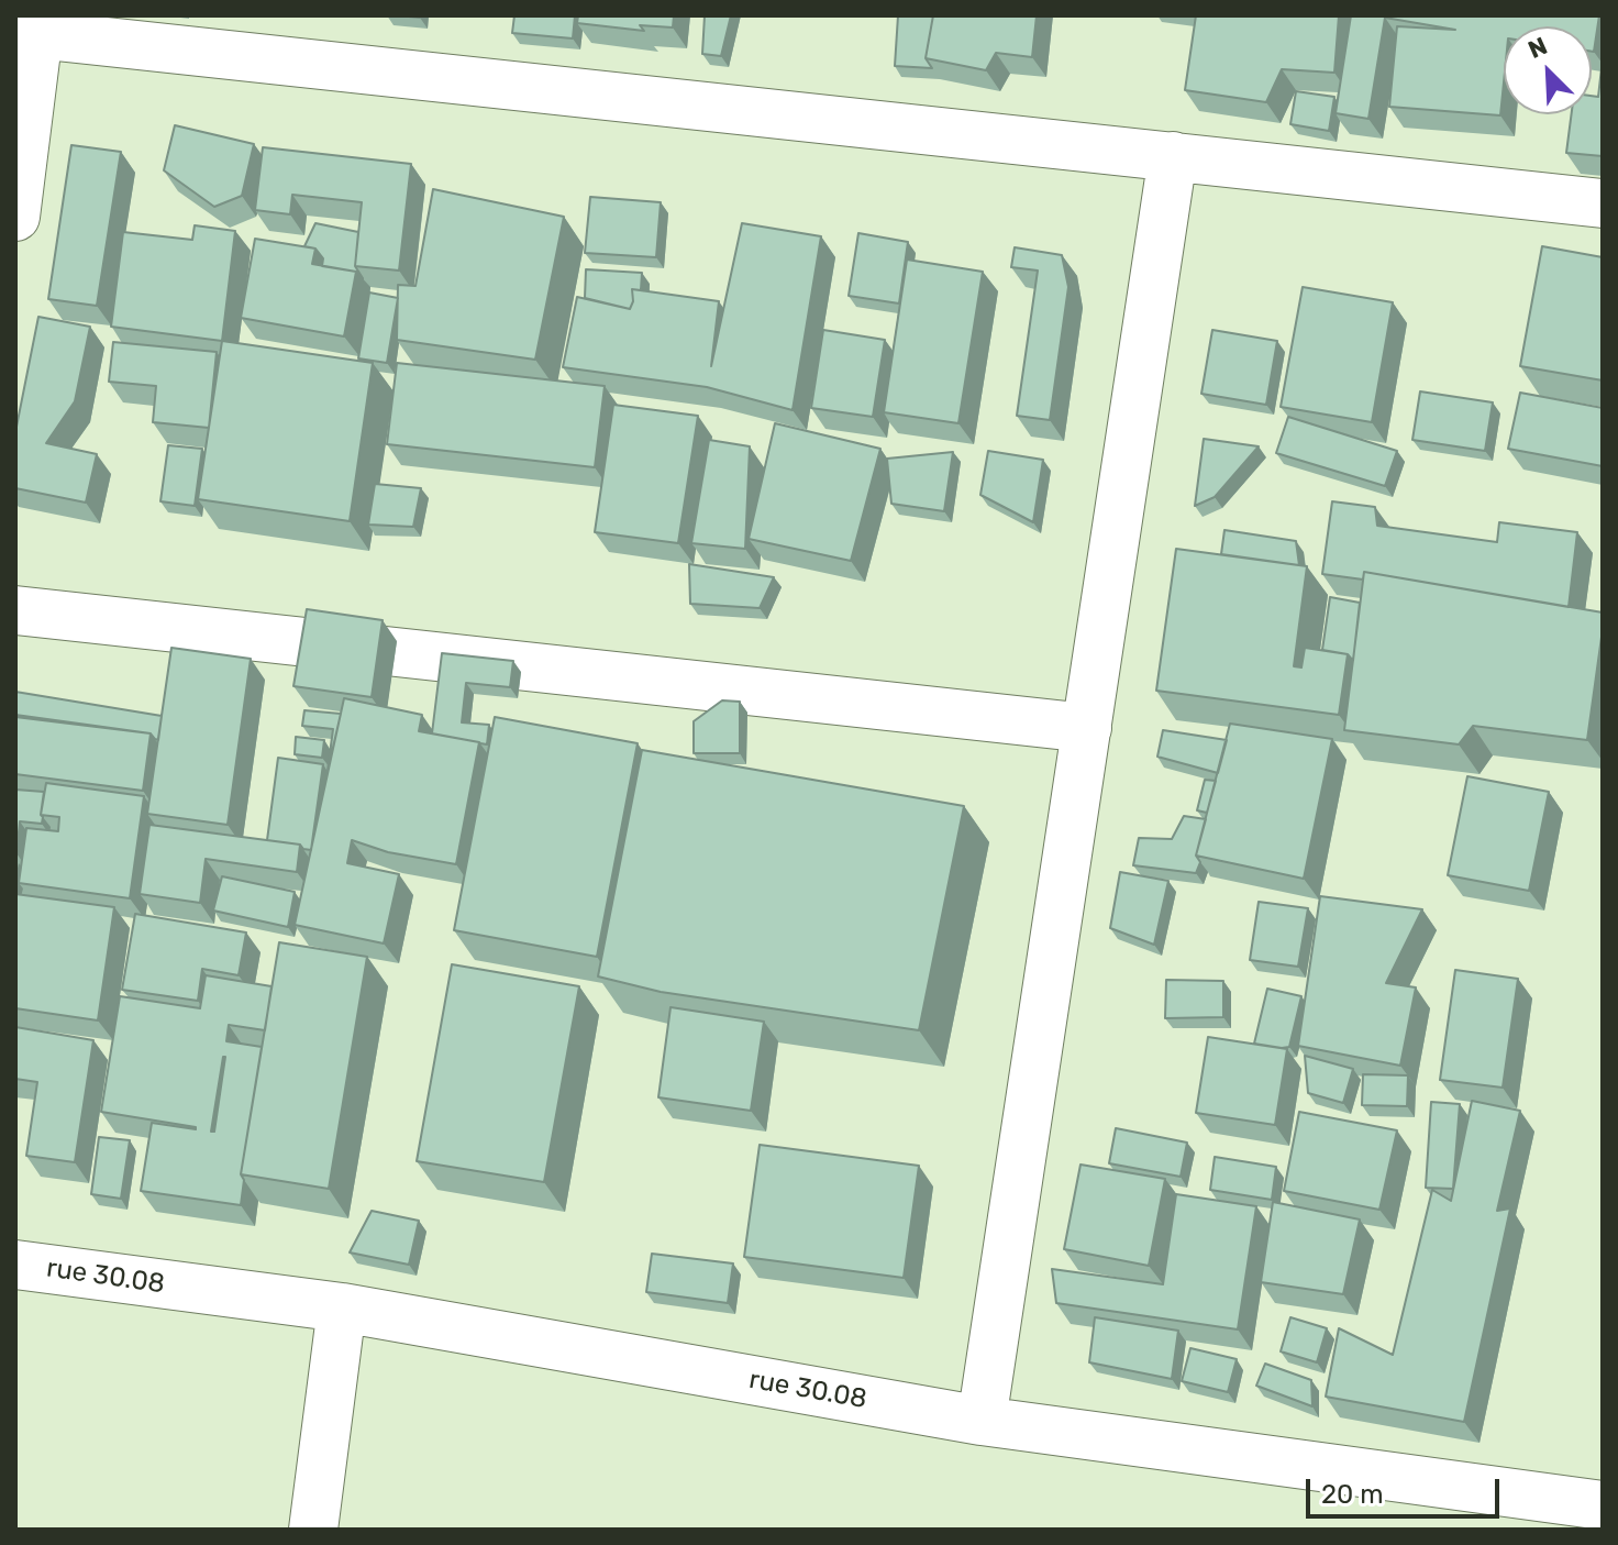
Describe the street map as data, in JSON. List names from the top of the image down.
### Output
{
  "streets": {
    "street": ["rue 30.08"]
  },
  "scale_bar": "20 m",
  "north": "top left"
}
